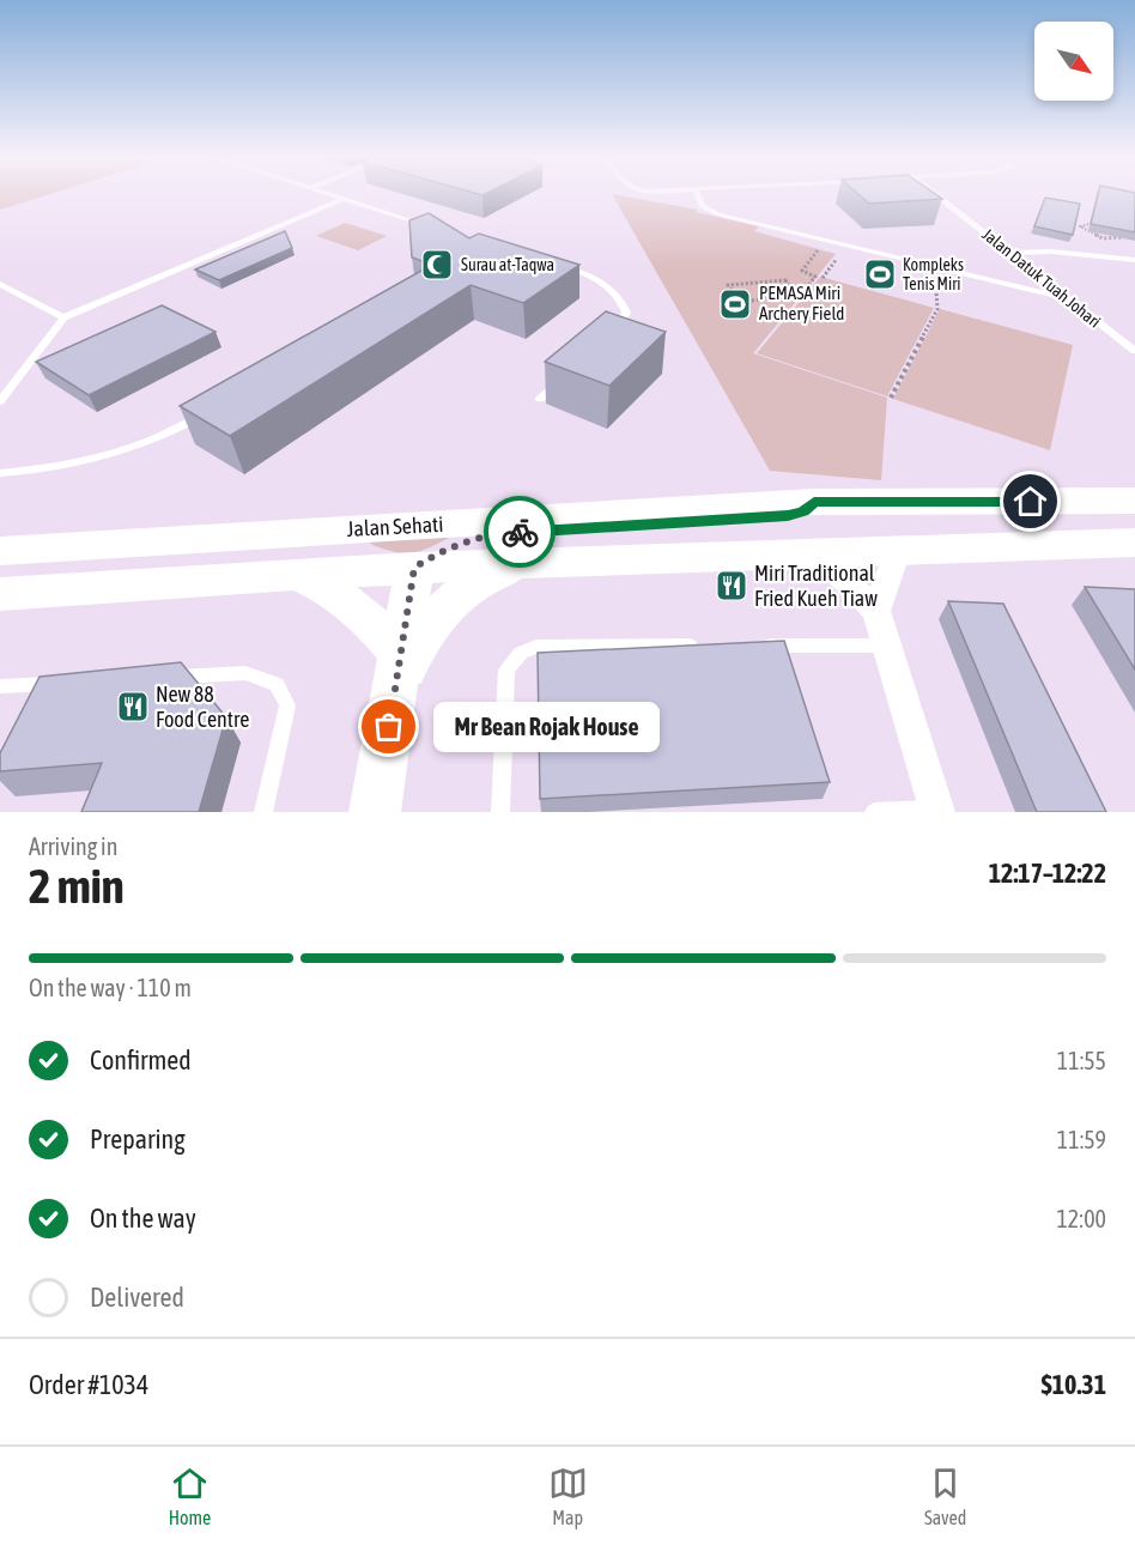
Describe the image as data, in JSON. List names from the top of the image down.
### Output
{
  "streets": {
    "main road": ["Jalan Sehati"],
    "lane": ["Jalan Datuk Tuah Johari"]
  },
  "places": {
    "mosque": ["Surau at-Taqwa"],
    "sports": ["Kompleks Tenis Miri", "PEMASA Miri Archery Field"],
    "restaurant": ["Miri Traditional Fried Kueh Tiaw", "New 88 Food Centre"],
    "other": ["Mr Bean Rojak House"]
  },
  "north": "bottom right",
  "page": {
    "bubble": "Mr Bean Rojak House",
    "heading": ["2 min", "Arriving in", "12:17–12:22"],
    "panel": ["Order #1034", "$10.31"],
    "bar": "On the way · 110 m",
    "list": [
      ["Confirmed", "11:55"],
      ["Preparing", "11:59"],
      ["On the way", "12:00"],
      "Delivered"
    ],
    "tabs": ["Home", "Map", "Saved"]
  }
}
